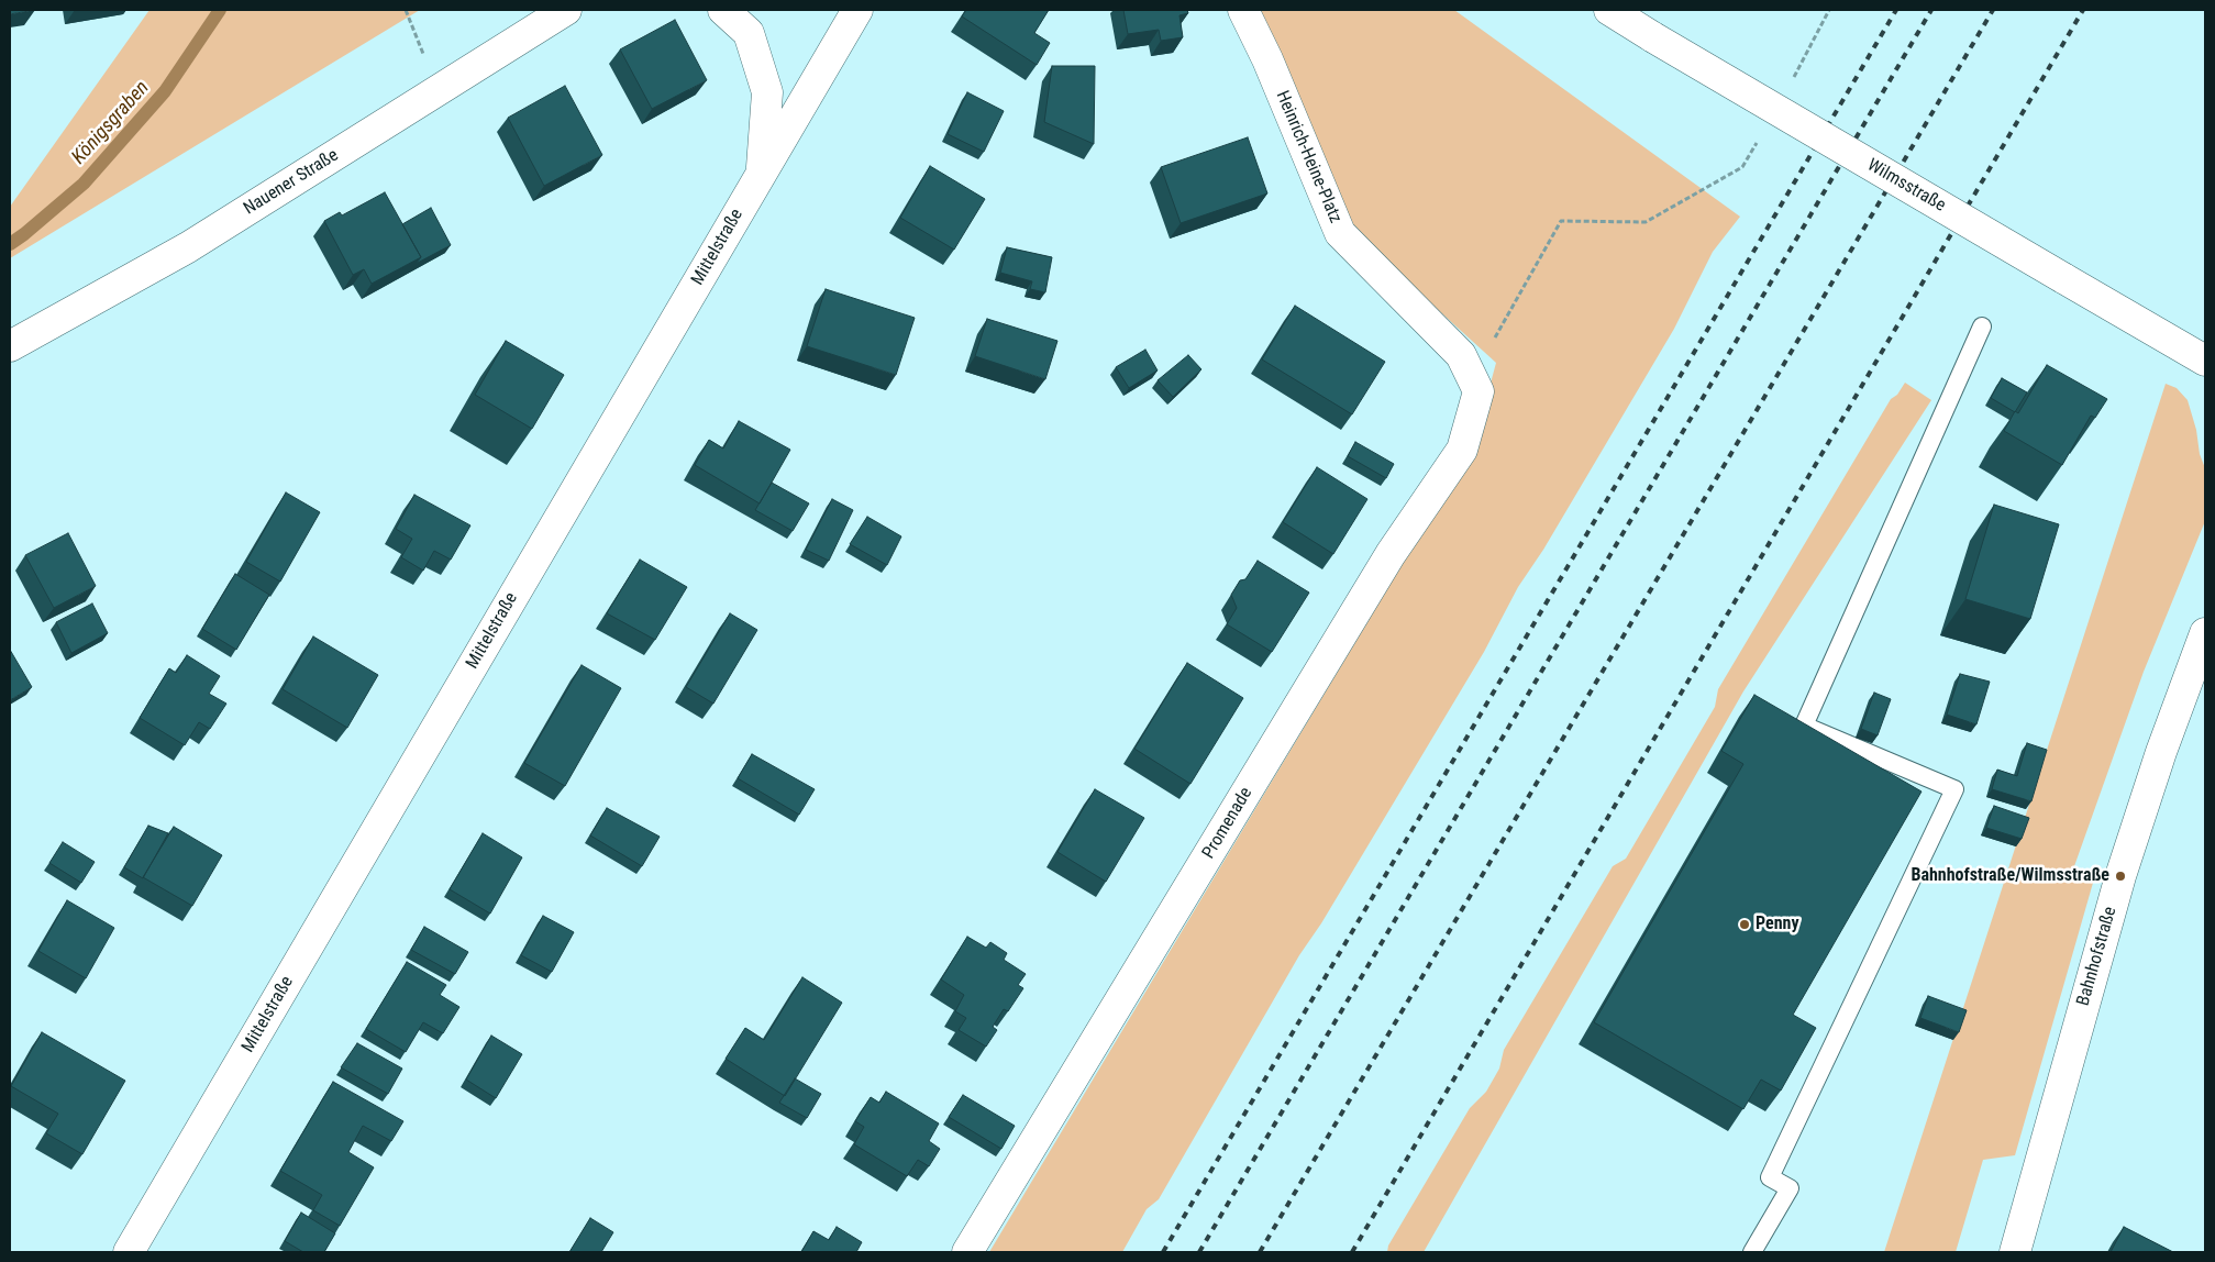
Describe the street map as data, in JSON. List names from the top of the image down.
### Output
{
  "streets": {
    "street": [
      "Heinrich-Heine-Platz",
      "Nauener Straße",
      "Wilmsstraße",
      "Mittelstraße",
      "Promenade",
      "Bahnhofstraße"
    ]
  },
  "crossings": [
    ["Heinrich-Heine-Platz", "Promenade"]
  ],
  "water": ["Königsgraben"],
  "places": ["Bahnhofstraße/Wilmsstraße", "Penny"]
}
